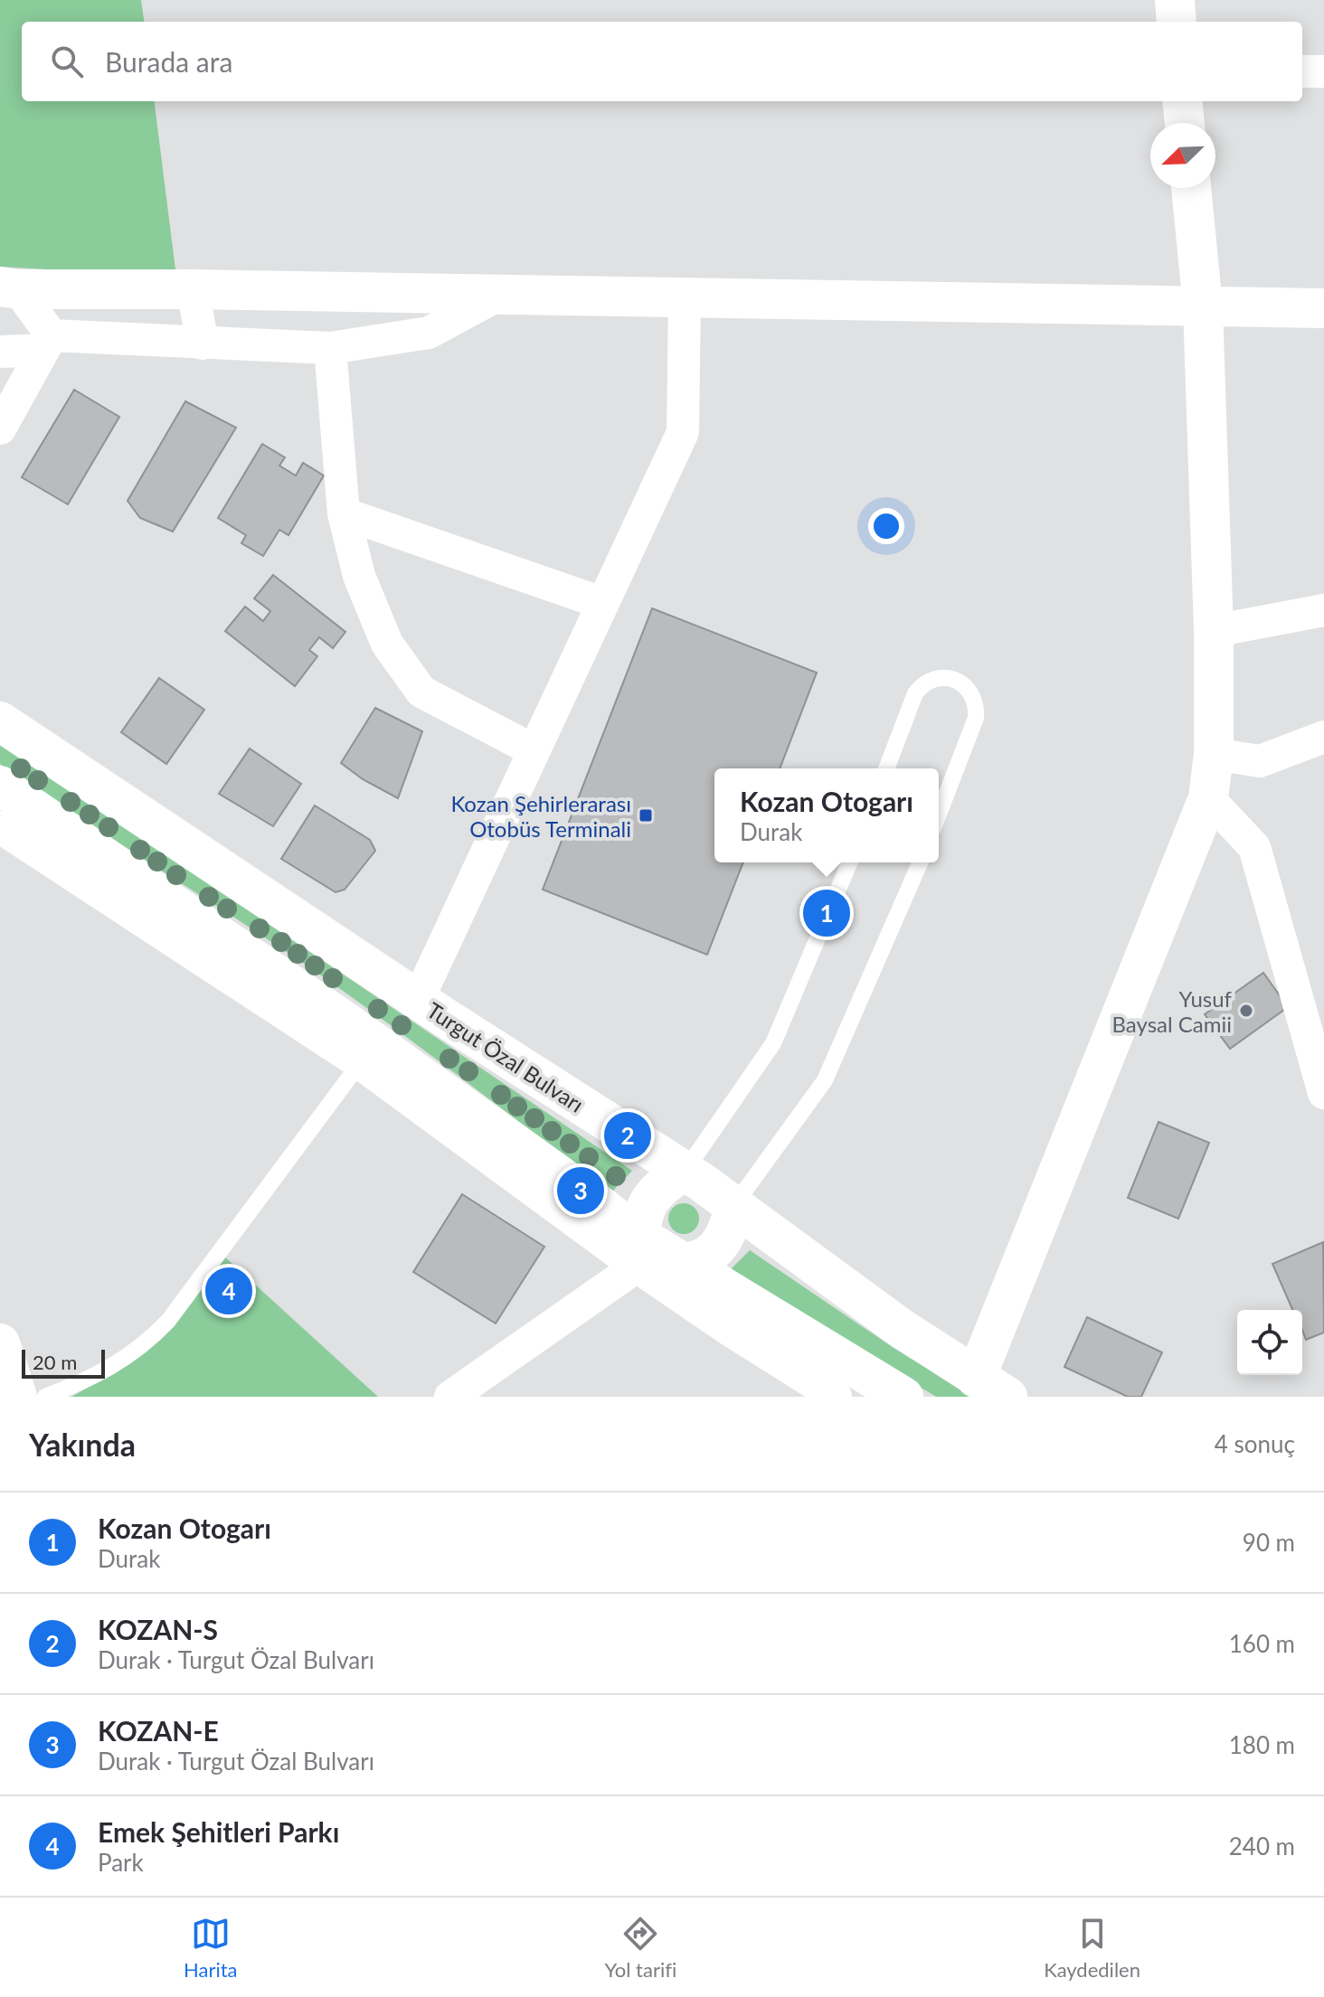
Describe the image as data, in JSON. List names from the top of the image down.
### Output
{
  "streets": {
    "main road": ["Turgut Özal Bulvarı"]
  },
  "places": {
    "transit": ["Kozan Şehirlerarası Otobüs Terminali"],
    "other": ["Yusuf Baysal Camii"]
  },
  "scale_bar": "20 m",
  "north": "bottom left",
  "page": {
    "search": "Burada ara",
    "popup": ["Kozan Otogarı", "Durak"],
    "pins": [
      "1",
      "2",
      "3",
      "4"
    ],
    "scale": "20 m",
    "heading": ["Yakında", "4 sonuç"],
    "list": [
      {
        "mark": "1",
        "name": "Kozan Otogarı",
        "note": "Durak",
        "value": "90 m"
      },
      {
        "mark": "2",
        "name": "KOZAN-S",
        "note": "Durak · Turgut Özal Bulvarı",
        "value": "160 m"
      },
      {
        "mark": "3",
        "name": "KOZAN-E",
        "note": "Durak · Turgut Özal Bulvarı",
        "value": "180 m"
      },
      {
        "mark": "4",
        "name": "Emek Şehitleri Parkı",
        "note": "Park",
        "value": "240 m"
      }
    ],
    "nav": ["Harita", "Yol tarifi", "Kaydedilen"]
  }
}
